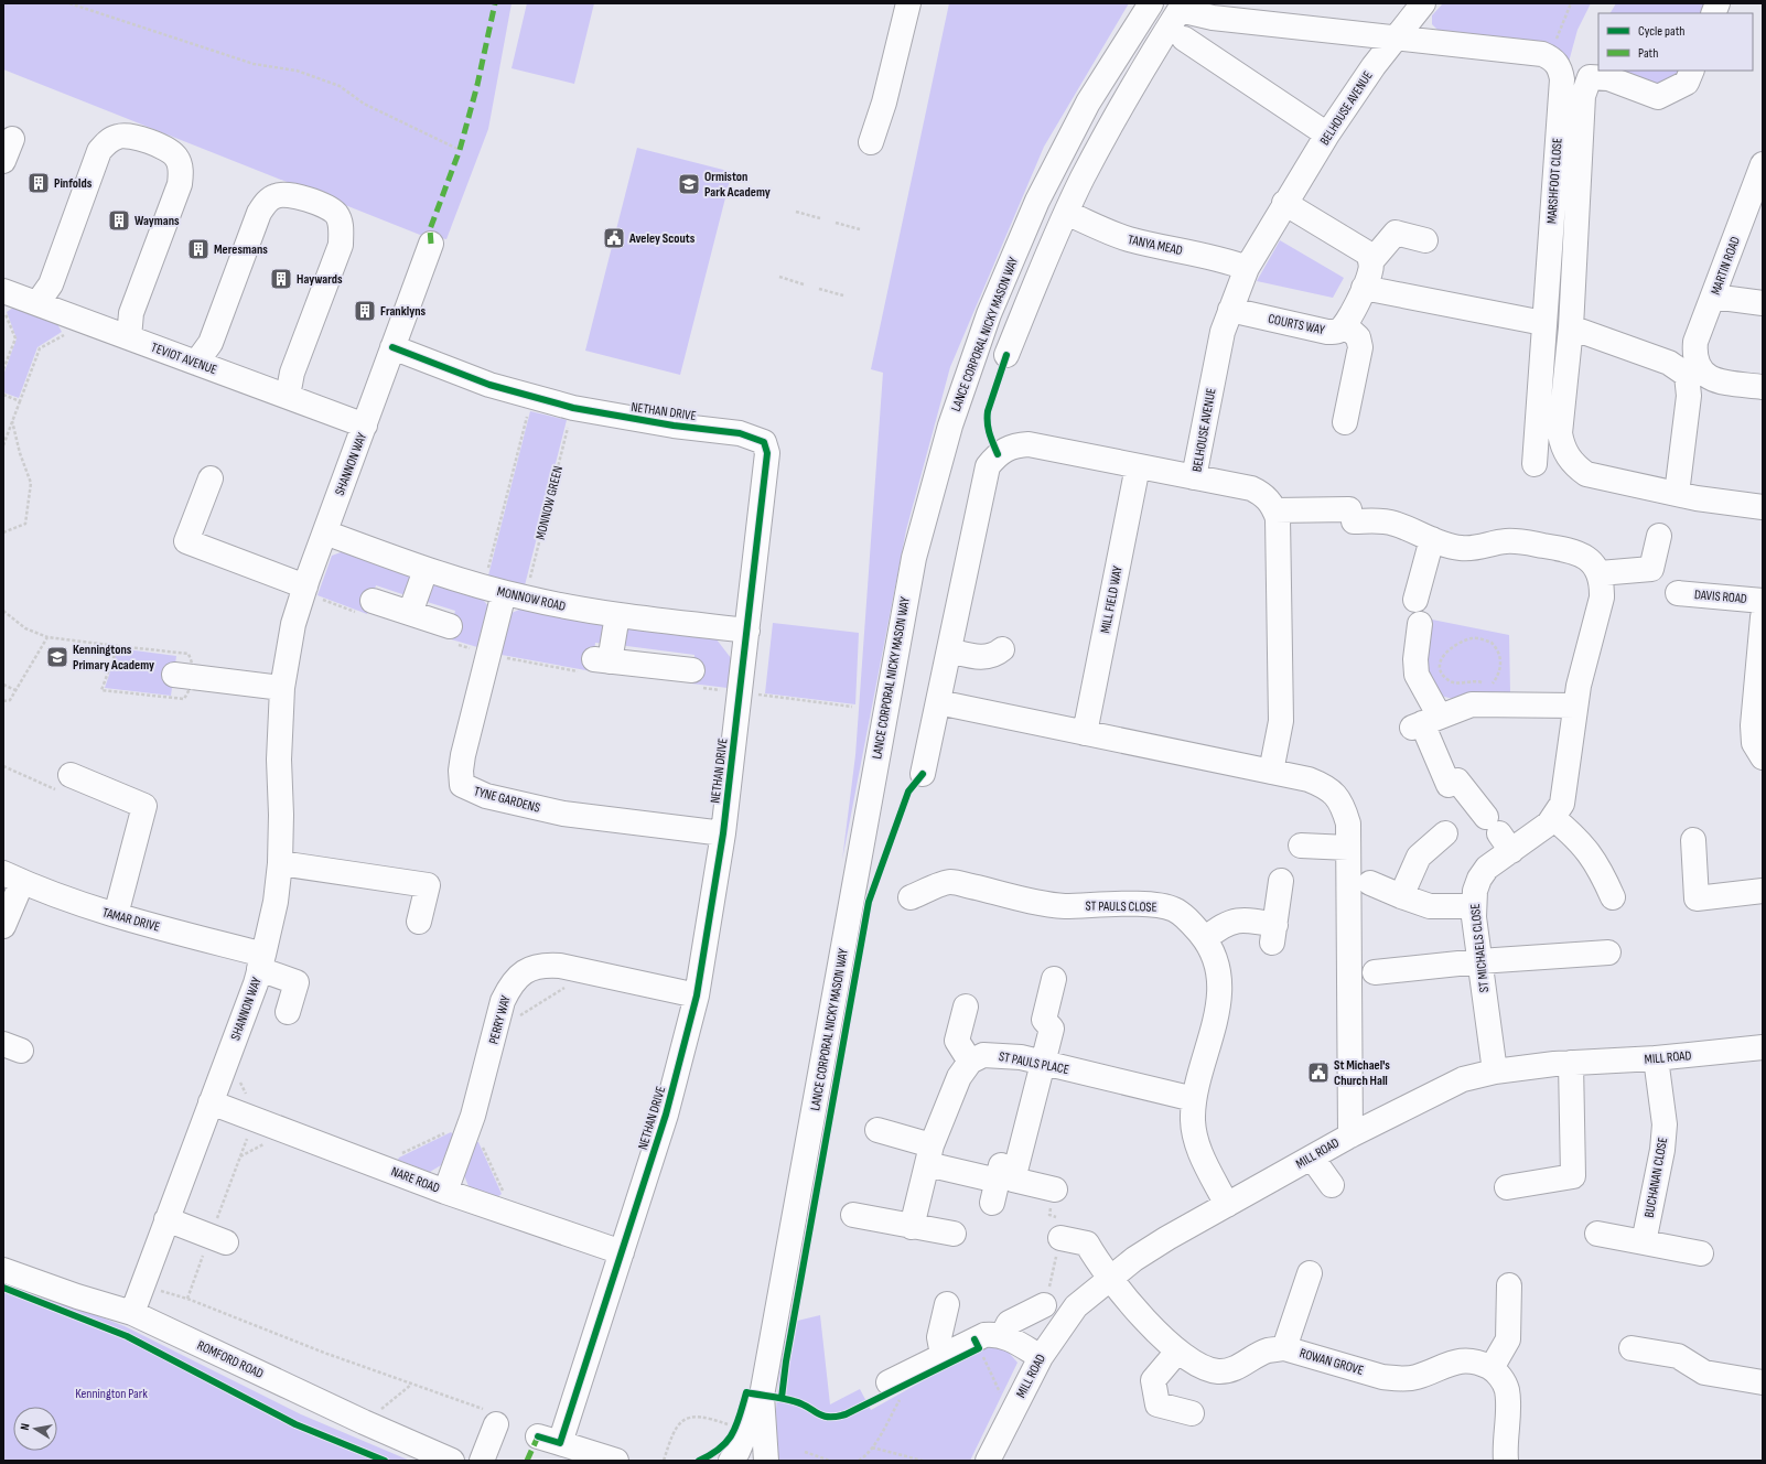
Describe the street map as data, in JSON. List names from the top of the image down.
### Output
{
  "streets": {
    "street": [
      "BELHOUSE AVENUE",
      "MARSHFOOT CLOSE",
      "TANYA MEAD",
      "MARTIN ROAD",
      "COURTS WAY",
      "LANCE CORPORAL NICKY MASON WAY",
      "TEVIOT AVENUE",
      "NETHAN DRIVE",
      "SHANNON WAY",
      "DAVIS ROAD",
      "MONNOW ROAD",
      "MILL FIELD WAY",
      "TYNE GARDENS",
      "ST PAULS CLOSE",
      "TAMAR DRIVE",
      "ST MICHAELS CLOSE",
      "PERRY WAY",
      "MILL ROAD",
      "ST PAULS PLACE",
      "BUCHANAN CLOSE",
      "NARE ROAD",
      "ROMFORD ROAD",
      "ROWAN GROVE"
    ],
    "path": ["MONNOW GREEN"]
  },
  "crossings": [
    ["BELHOUSE AVENUE", "TANYA MEAD"],
    ["BELHOUSE AVENUE", "COURTS WAY"],
    ["TEVIOT AVENUE", "SHANNON WAY"],
    ["NETHAN DRIVE", "SHANNON WAY"],
    ["NETHAN DRIVE", "MONNOW GREEN"],
    ["NETHAN DRIVE", "MONNOW ROAD"],
    ["NETHAN DRIVE", "TYNE GARDENS"],
    ["NETHAN DRIVE", "PERRY WAY"],
    ["NETHAN DRIVE", "NARE ROAD"],
    ["SHANNON WAY", "MONNOW ROAD"],
    ["SHANNON WAY", "TAMAR DRIVE"],
    ["SHANNON WAY", "NARE ROAD"],
    ["SHANNON WAY", "ROMFORD ROAD"],
    ["MONNOW GREEN", "MONNOW ROAD"],
    ["MONNOW GREEN", "TYNE GARDENS"],
    ["MONNOW ROAD", "TYNE GARDENS"],
    ["ST PAULS CLOSE", "MILL ROAD"],
    ["ST PAULS CLOSE", "ST PAULS PLACE"],
    ["ST MICHAELS CLOSE", "MILL ROAD"],
    ["PERRY WAY", "NARE ROAD"],
    ["MILL ROAD", "BUCHANAN CLOSE"],
    ["MILL ROAD", "ROWAN GROVE"]
  ],
  "parks": ["Kennington Park"],
  "places": {
    "building": [
      "Pinfolds",
      "Waymans",
      "Meresmans",
      "Haywards",
      "Franklyns"
    ],
    "school or university": ["Ormiston Park Academy", "Kenningtons Primary Academy"],
    "public building": ["Aveley Scouts", "St Michael's Church Hall"]
  },
  "legend": ["Cycle path", "Path"],
  "north": "left"
}
